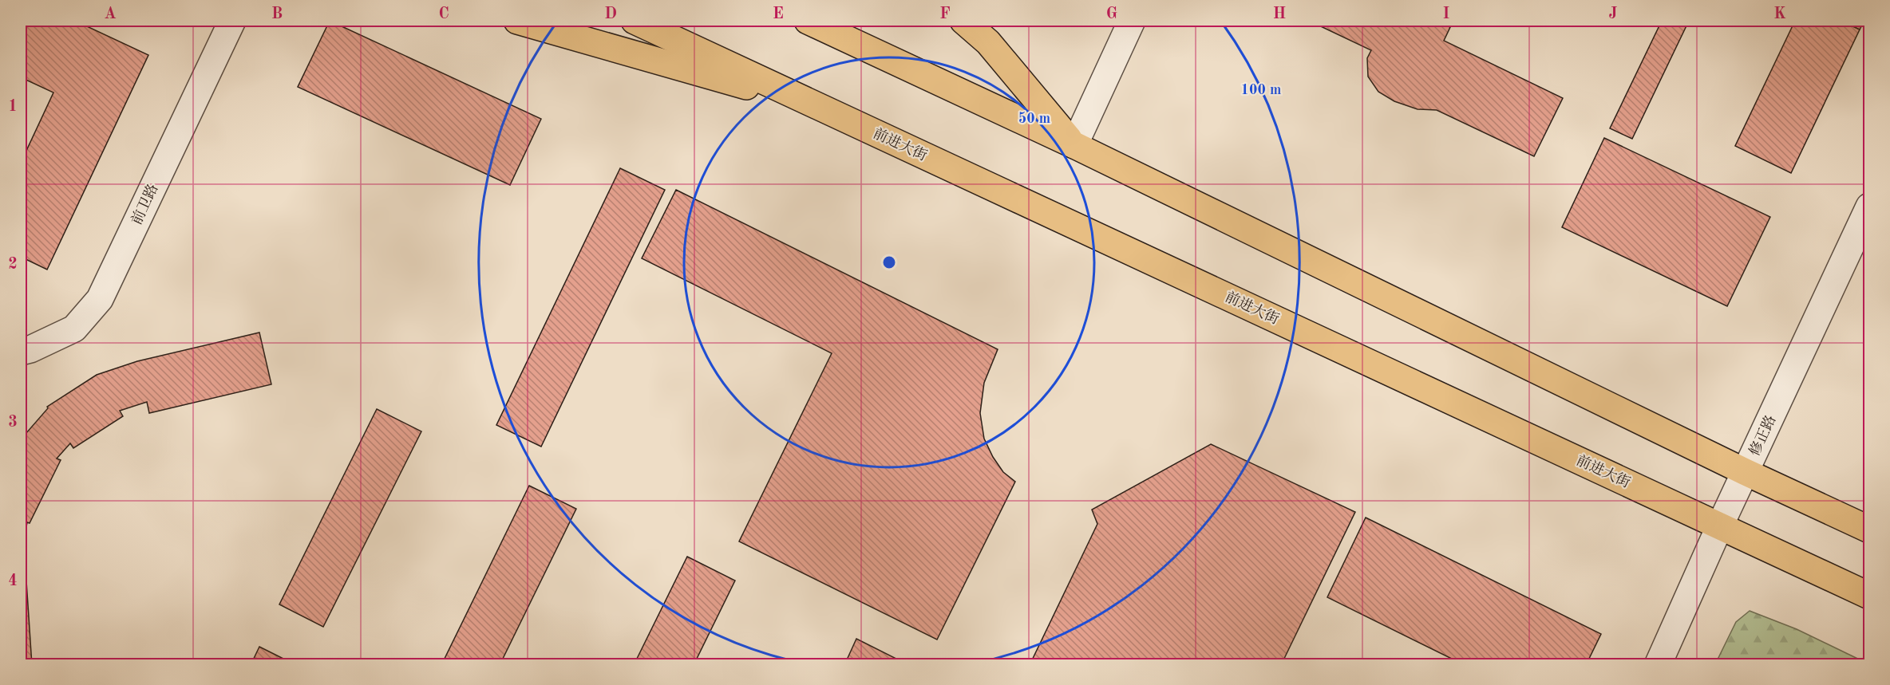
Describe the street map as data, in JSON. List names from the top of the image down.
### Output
{
  "streets": {
    "main road": ["前进大街"],
    "street": ["前卫路", "修正路"]
  },
  "crossings": [
    ["前进大街", "修正路"]
  ],
  "grid": {
    "columns": [
      "A",
      "B",
      "C",
      "D",
      "E",
      "F",
      "G",
      "H",
      "I",
      "J",
      "K"
    ],
    "rows": [
      "1",
      "2",
      "3",
      "4"
    ]
  },
  "rings": ["100 m", "50 m"]
}
